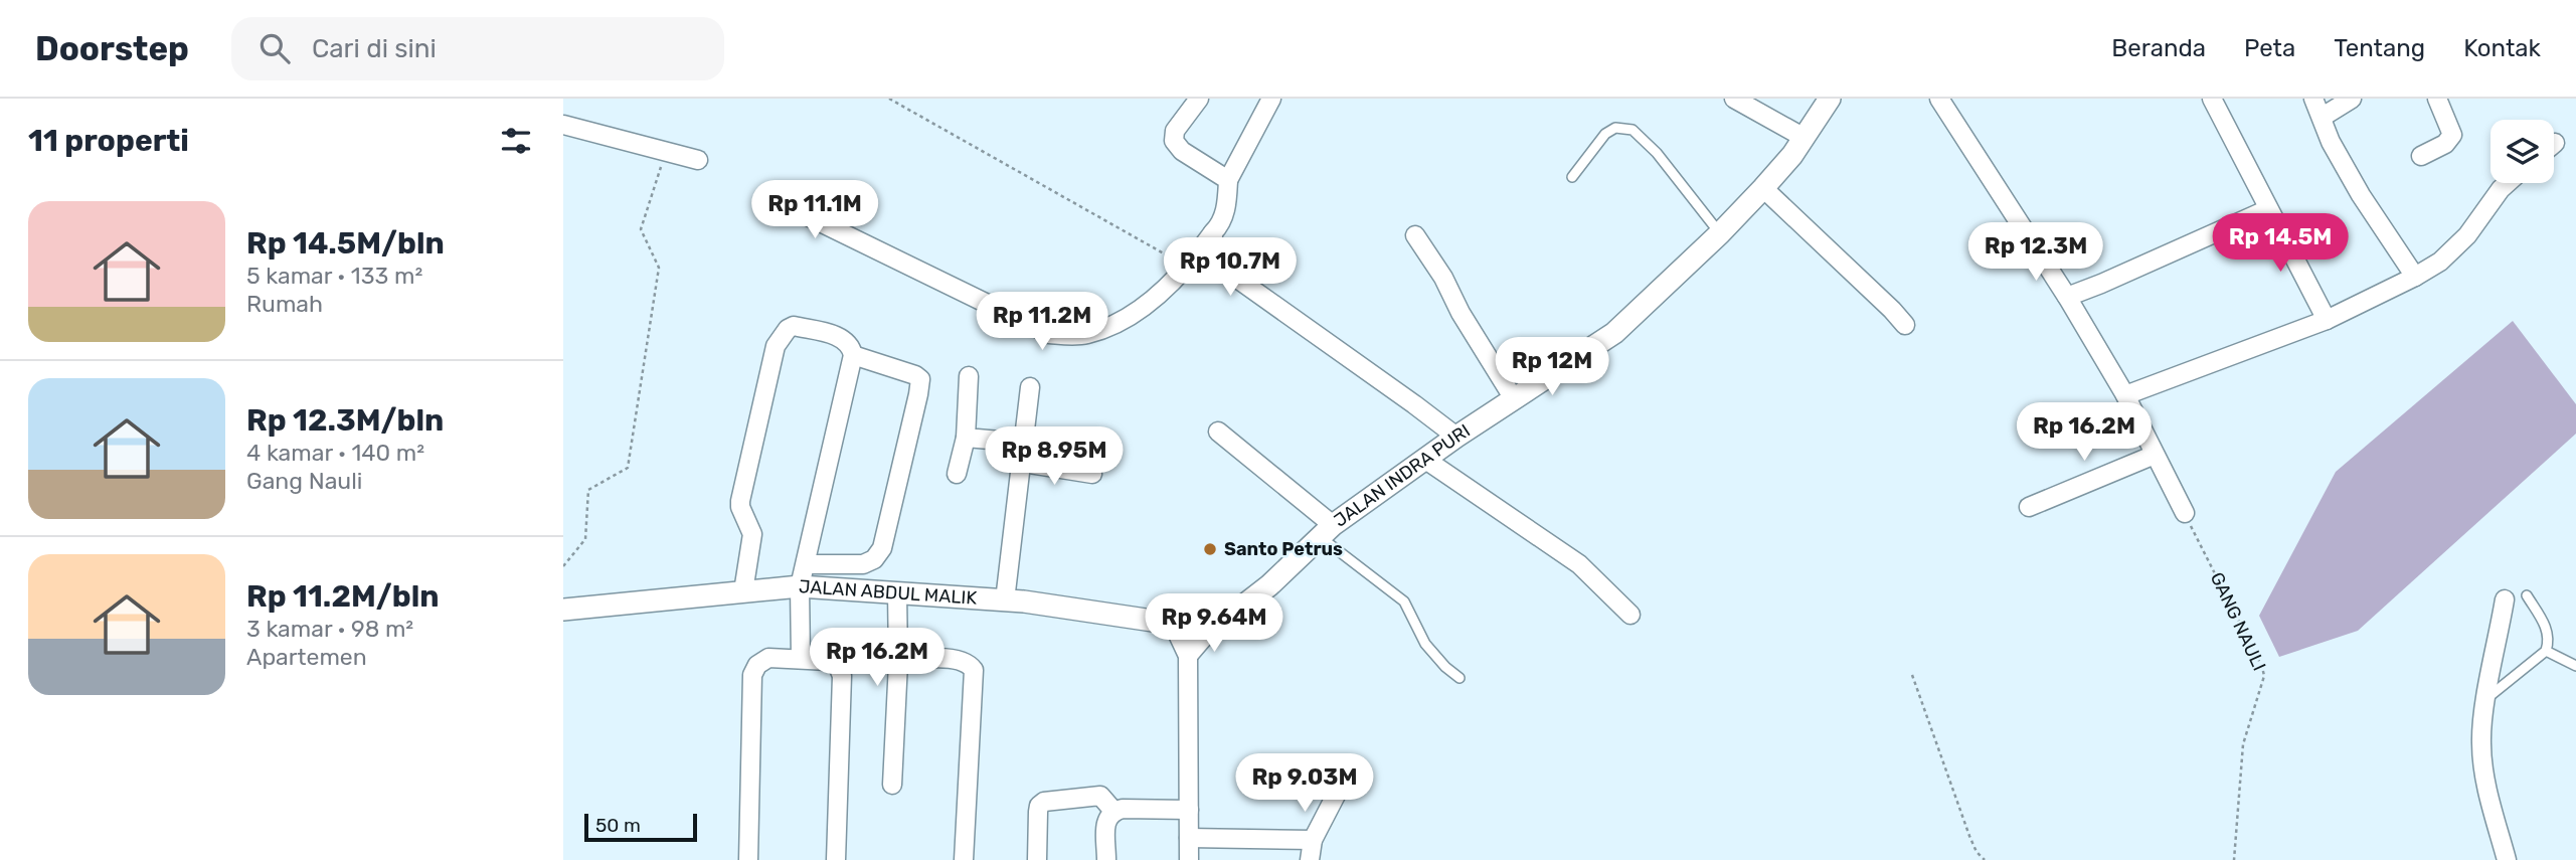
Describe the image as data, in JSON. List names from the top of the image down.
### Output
{
  "streets": {
    "street": ["JALAN INDRA PURI", "JALAN ABDUL MALIK"],
    "path": ["GANG NAULI"]
  },
  "crossings": [
    ["JALAN INDRA PURI", "JALAN ABDUL MALIK"]
  ],
  "places": ["Santo Petrus"],
  "scale_bar": "50 m",
  "page": {
    "header": "Doorstep",
    "search": "Cari di sini",
    "nav": [
      "Beranda",
      "Peta",
      "Tentang",
      "Kontak"
    ],
    "heading": "11 properti",
    "price": [
      "Rp 11.1M",
      "Rp 14.5M",
      "Rp 12.3M",
      "Rp 10.7M",
      "Rp 11.2M",
      "Rp 12M",
      "Rp 16.2M",
      "Rp 8.95M",
      "Rp 9.64M",
      "Rp 16.2M",
      "Rp 9.03M"
    ],
    "list": [
      {
        "name": "Rp 14.5M/bln",
        "note": "5 kamar · 133 m² · Rumah"
      },
      {
        "name": "Rp 12.3M/bln",
        "note": "4 kamar · 140 m² · Gang Nauli"
      },
      {
        "name": "Rp 11.2M/bln",
        "note": "3 kamar · 98 m² · Apartemen"
      }
    ],
    "scale": "50 m"
  }
}
